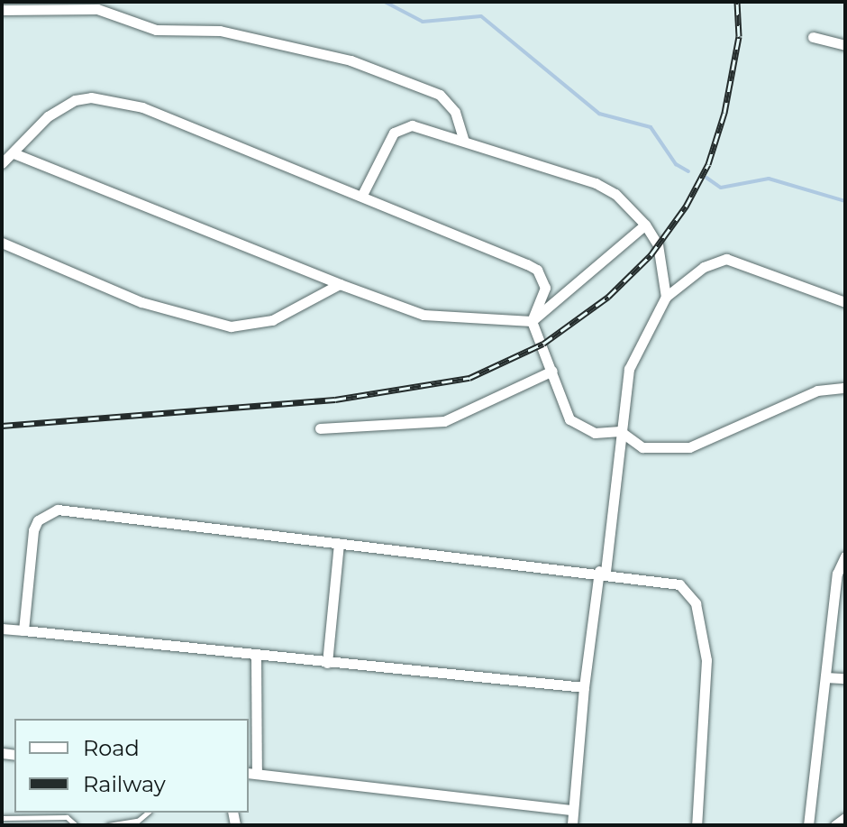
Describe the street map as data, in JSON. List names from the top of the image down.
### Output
{
  "legend": ["Road", "Railway"]
}
